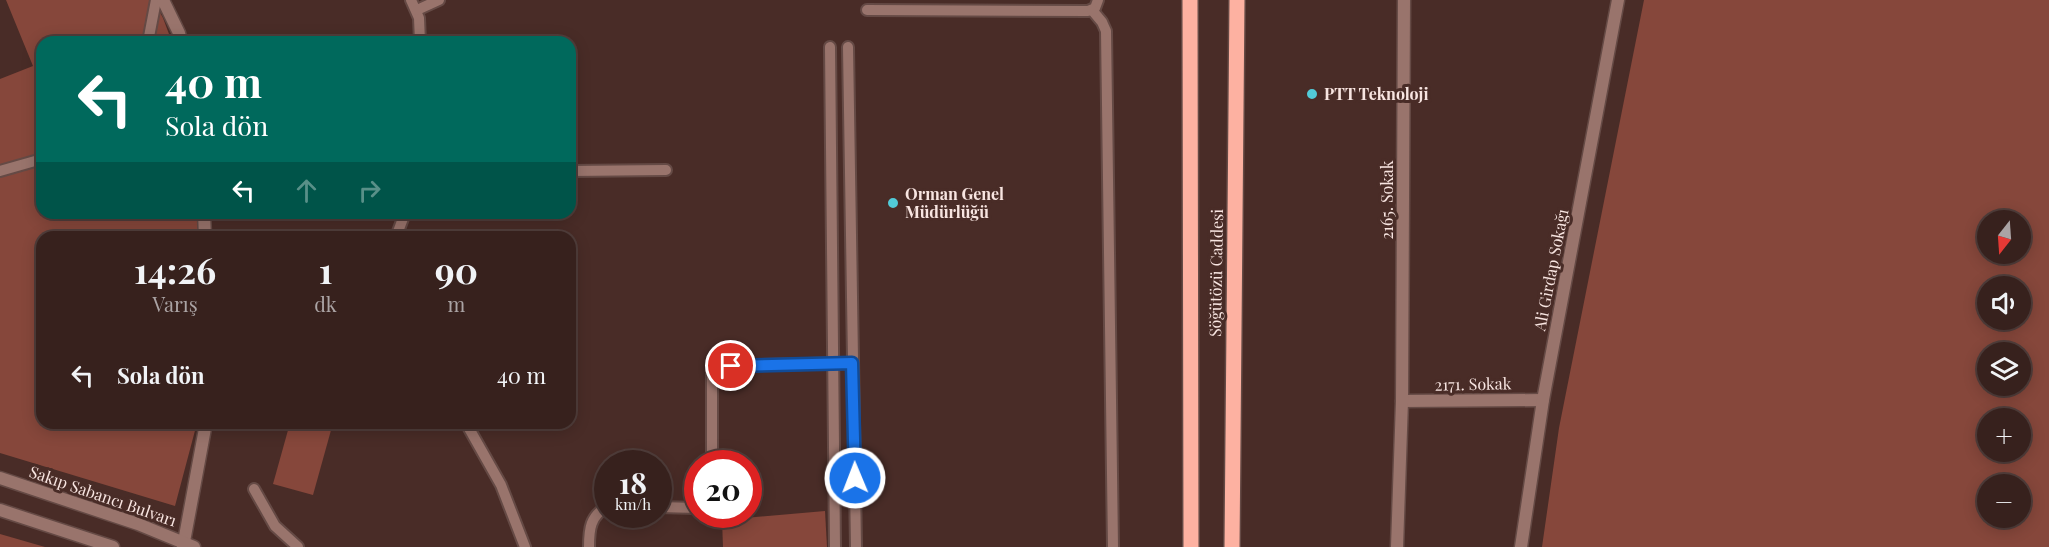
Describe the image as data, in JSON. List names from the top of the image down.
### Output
{
  "streets": {
    "main road": ["Söğütözü Caddesi"],
    "street": [
      "2165. Sokak",
      "Ali Girdap Sokağı",
      "2171. Sokak",
      "Sakıp Sabancı Bulvarı"
    ]
  },
  "crossings": [
    ["2165. Sokak", "2171. Sokak"],
    ["Ali Girdap Sokağı", "2171. Sokak"]
  ],
  "places": ["PTT Teknoloji", "Orman Genel Müdürlüğü"],
  "north": "bottom",
  "page": {
    "turn": ["40 m", "Sola dön"],
    "map_buttons": ["+", "−"],
    "eta": [
      "14:26",
      "Varış",
      "1",
      "dk",
      "90",
      "m"
    ],
    "list": [
      {
        "name": "Sola dön",
        "value": "40 m"
      }
    ],
    "speed": "18 km/h",
    "limit": "20"
  }
}
